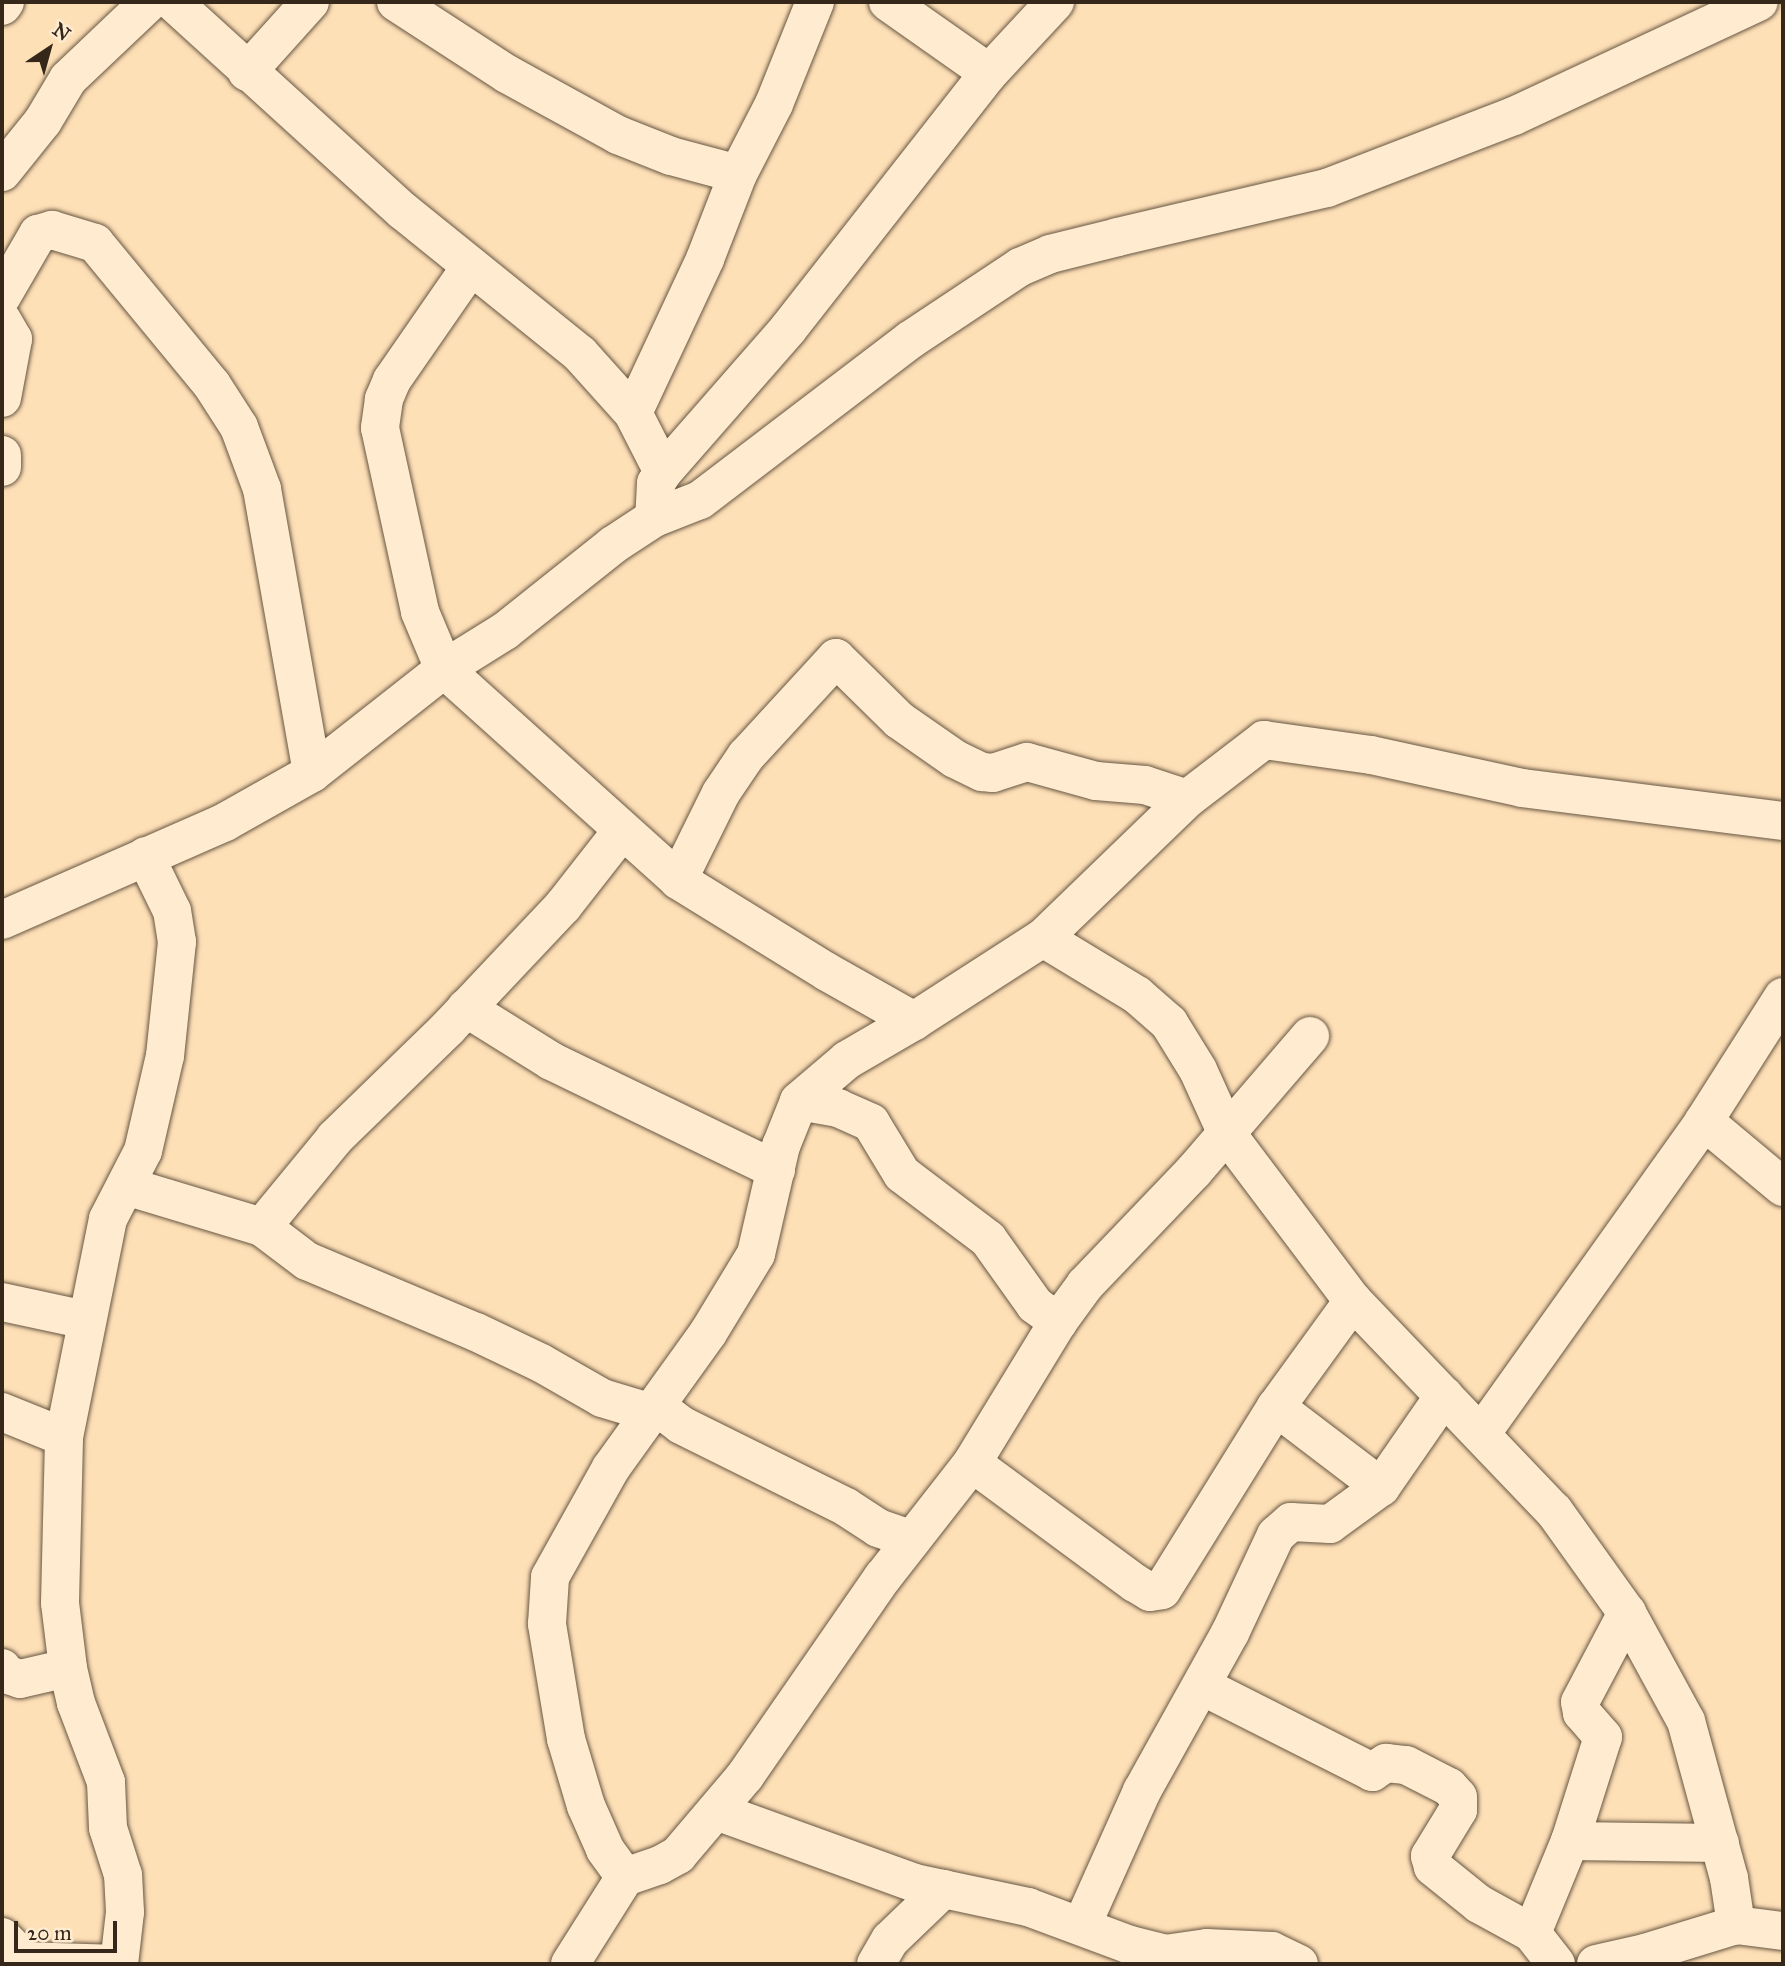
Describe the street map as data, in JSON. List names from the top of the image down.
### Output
{
  "scale_bar": "20 m",
  "north": "top right"
}
